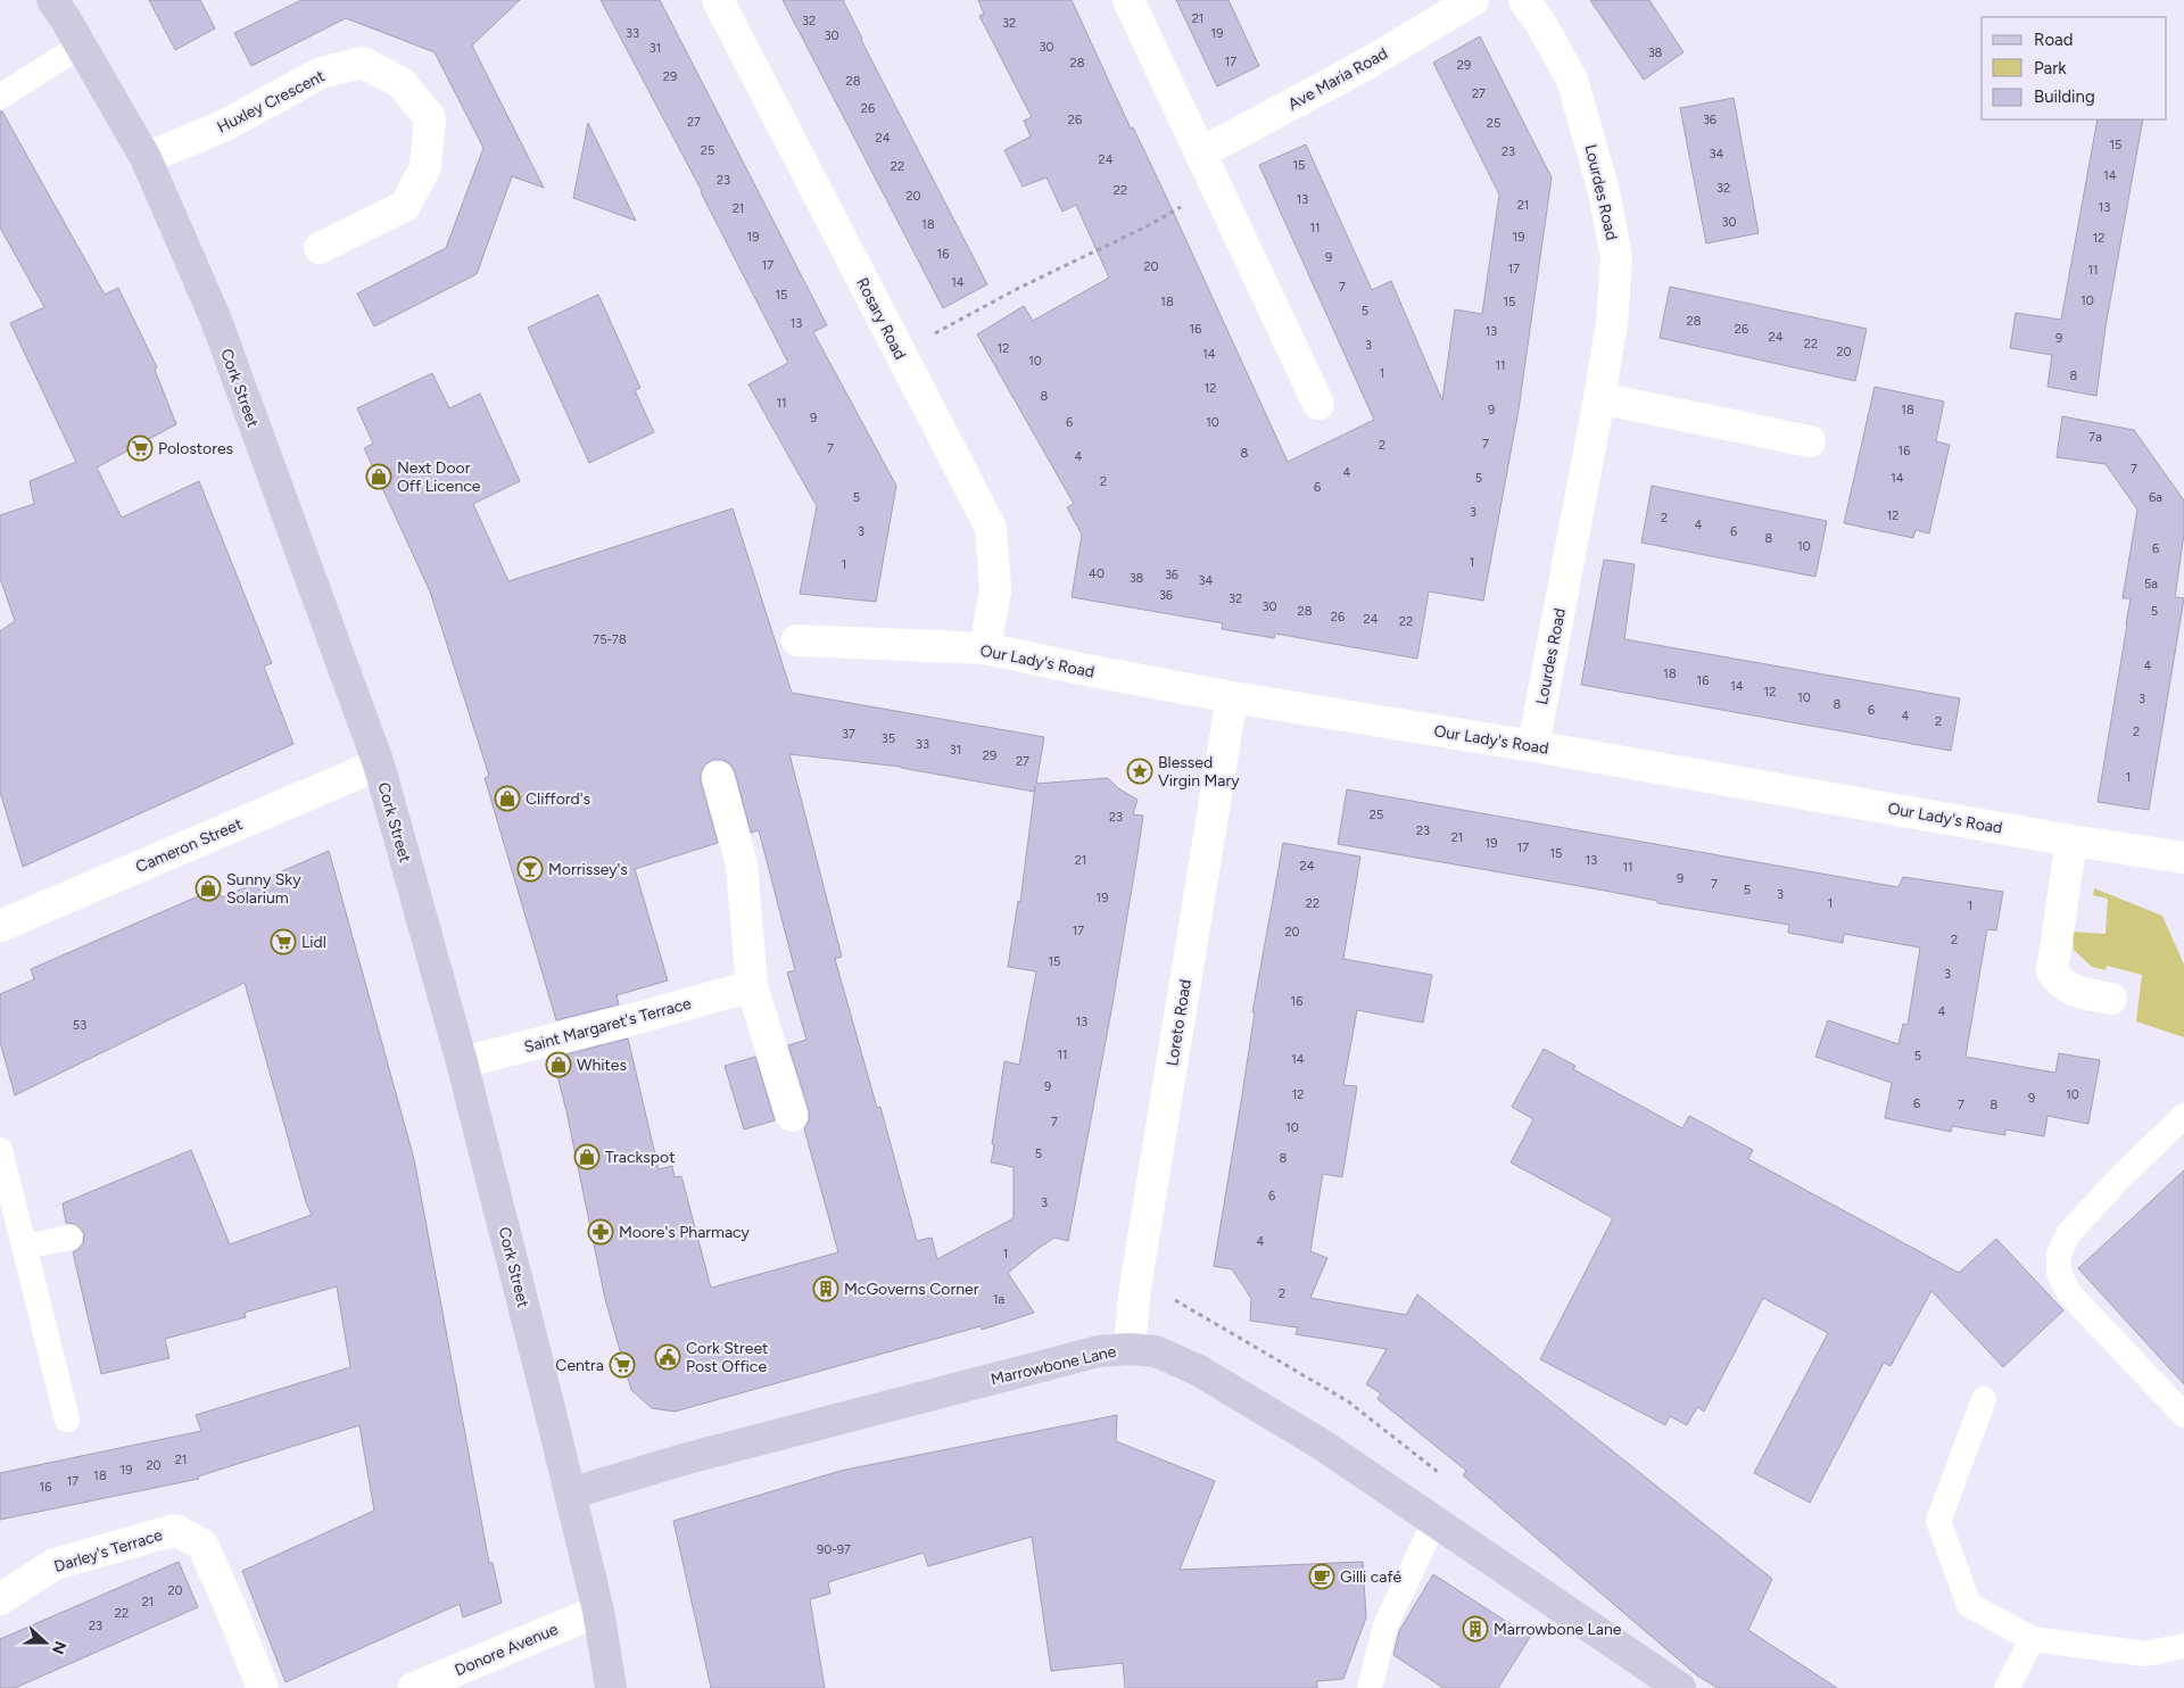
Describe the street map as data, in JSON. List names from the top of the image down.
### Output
{
  "streets": {
    "main road": ["Cork Street", "Marrowbone Lane"],
    "street": [
      "Ave Maria Road",
      "Huxley Crescent",
      "Lourdes Road",
      "Rosary Road",
      "Our Lady's Road",
      "Cameron Street",
      "Loreto Road",
      "Saint Margaret's Terrace",
      "Darley's Terrace",
      "Donore Avenue"
    ]
  },
  "crossings": [
    ["Huxley Crescent", "Cork Street"],
    ["Lourdes Road", "Our Lady's Road"],
    ["Rosary Road", "Our Lady's Road"],
    ["Cork Street", "Cameron Street"],
    ["Cork Street", "Saint Margaret's Terrace"],
    ["Cork Street", "Marrowbone Lane"],
    ["Cork Street", "Donore Avenue"],
    ["Our Lady's Road", "Loreto Road"],
    ["Loreto Road", "Marrowbone Lane"]
  ],
  "places": {
    "supermarket": ["Polostores", "Lidl", "Centra"],
    "shop": [
      "Next Door Off Licence",
      "Clifford's",
      "Sunny Sky Solarium",
      "Whites",
      "Trackspot"
    ],
    "place": ["Blessed Virgin Mary"],
    "bar": ["Morrissey's"],
    "pharmacy": ["Moore's Pharmacy"],
    "building": ["McGoverns Corner", "Marrowbone Lane"],
    "public building": ["Cork Street Post Office"],
    "cafe": ["Gilli café"]
  },
  "house_numbers": [
    "21",
    "32",
    "32",
    "33",
    "19",
    "30",
    "30",
    "31",
    "38",
    "17",
    "28",
    "29",
    "29",
    "28",
    "27",
    "26",
    "26",
    "36",
    "27",
    "25",
    "24",
    "15",
    "25",
    "23",
    "34",
    "24",
    "15",
    "22",
    "14",
    "23",
    "32",
    "22",
    "20",
    "13",
    "21",
    "13",
    "21",
    "30",
    "18",
    "11",
    "19",
    "19",
    "12",
    "16",
    "9",
    "17",
    "20",
    "17",
    "11",
    "14",
    "7",
    "15",
    "10",
    "18",
    "15",
    "5",
    "28",
    "13",
    "16",
    "26",
    "13",
    "24",
    "9",
    "22",
    "3",
    "12",
    "20",
    "14",
    "10",
    "11",
    "1",
    "8",
    "12",
    "8",
    "11",
    "9",
    "18",
    "9",
    "6",
    "10",
    "7a",
    "7",
    "2",
    "7",
    "16",
    "8",
    "4",
    "7",
    "4",
    "5",
    "14",
    "2",
    "6",
    "5",
    "6a",
    "3",
    "12",
    "2",
    "4",
    "3",
    "6",
    "8",
    "10",
    "6",
    "1",
    "1",
    "40",
    "36",
    "38",
    "34",
    "5a",
    "36",
    "32",
    "30",
    "28",
    "5",
    "26",
    "24",
    "22",
    "75-78",
    "4",
    "18",
    "16",
    "14",
    "12",
    "10",
    "3",
    "8",
    "6",
    "4",
    "2",
    "2",
    "37",
    "35",
    "33",
    "31",
    "29",
    "27",
    "1",
    "25",
    "23",
    "23",
    "21",
    "19",
    "17",
    "15",
    "21",
    "13",
    "24",
    "11",
    "9",
    "7",
    "5",
    "3",
    "19",
    "22",
    "1",
    "1",
    "17",
    "20",
    "2",
    "15",
    "3",
    "16",
    "4",
    "13",
    "53",
    "11",
    "5",
    "14",
    "9",
    "12",
    "10",
    "9",
    "6",
    "7",
    "8",
    "7",
    "10",
    "5",
    "8",
    "6",
    "3",
    "4",
    "1",
    "2",
    "1a",
    "21",
    "20",
    "19",
    "18",
    "17",
    "16",
    "90-97",
    "20",
    "21",
    "22",
    "23"
  ],
  "legend": ["Road", "Park", "Building"],
  "north": "right"
}
